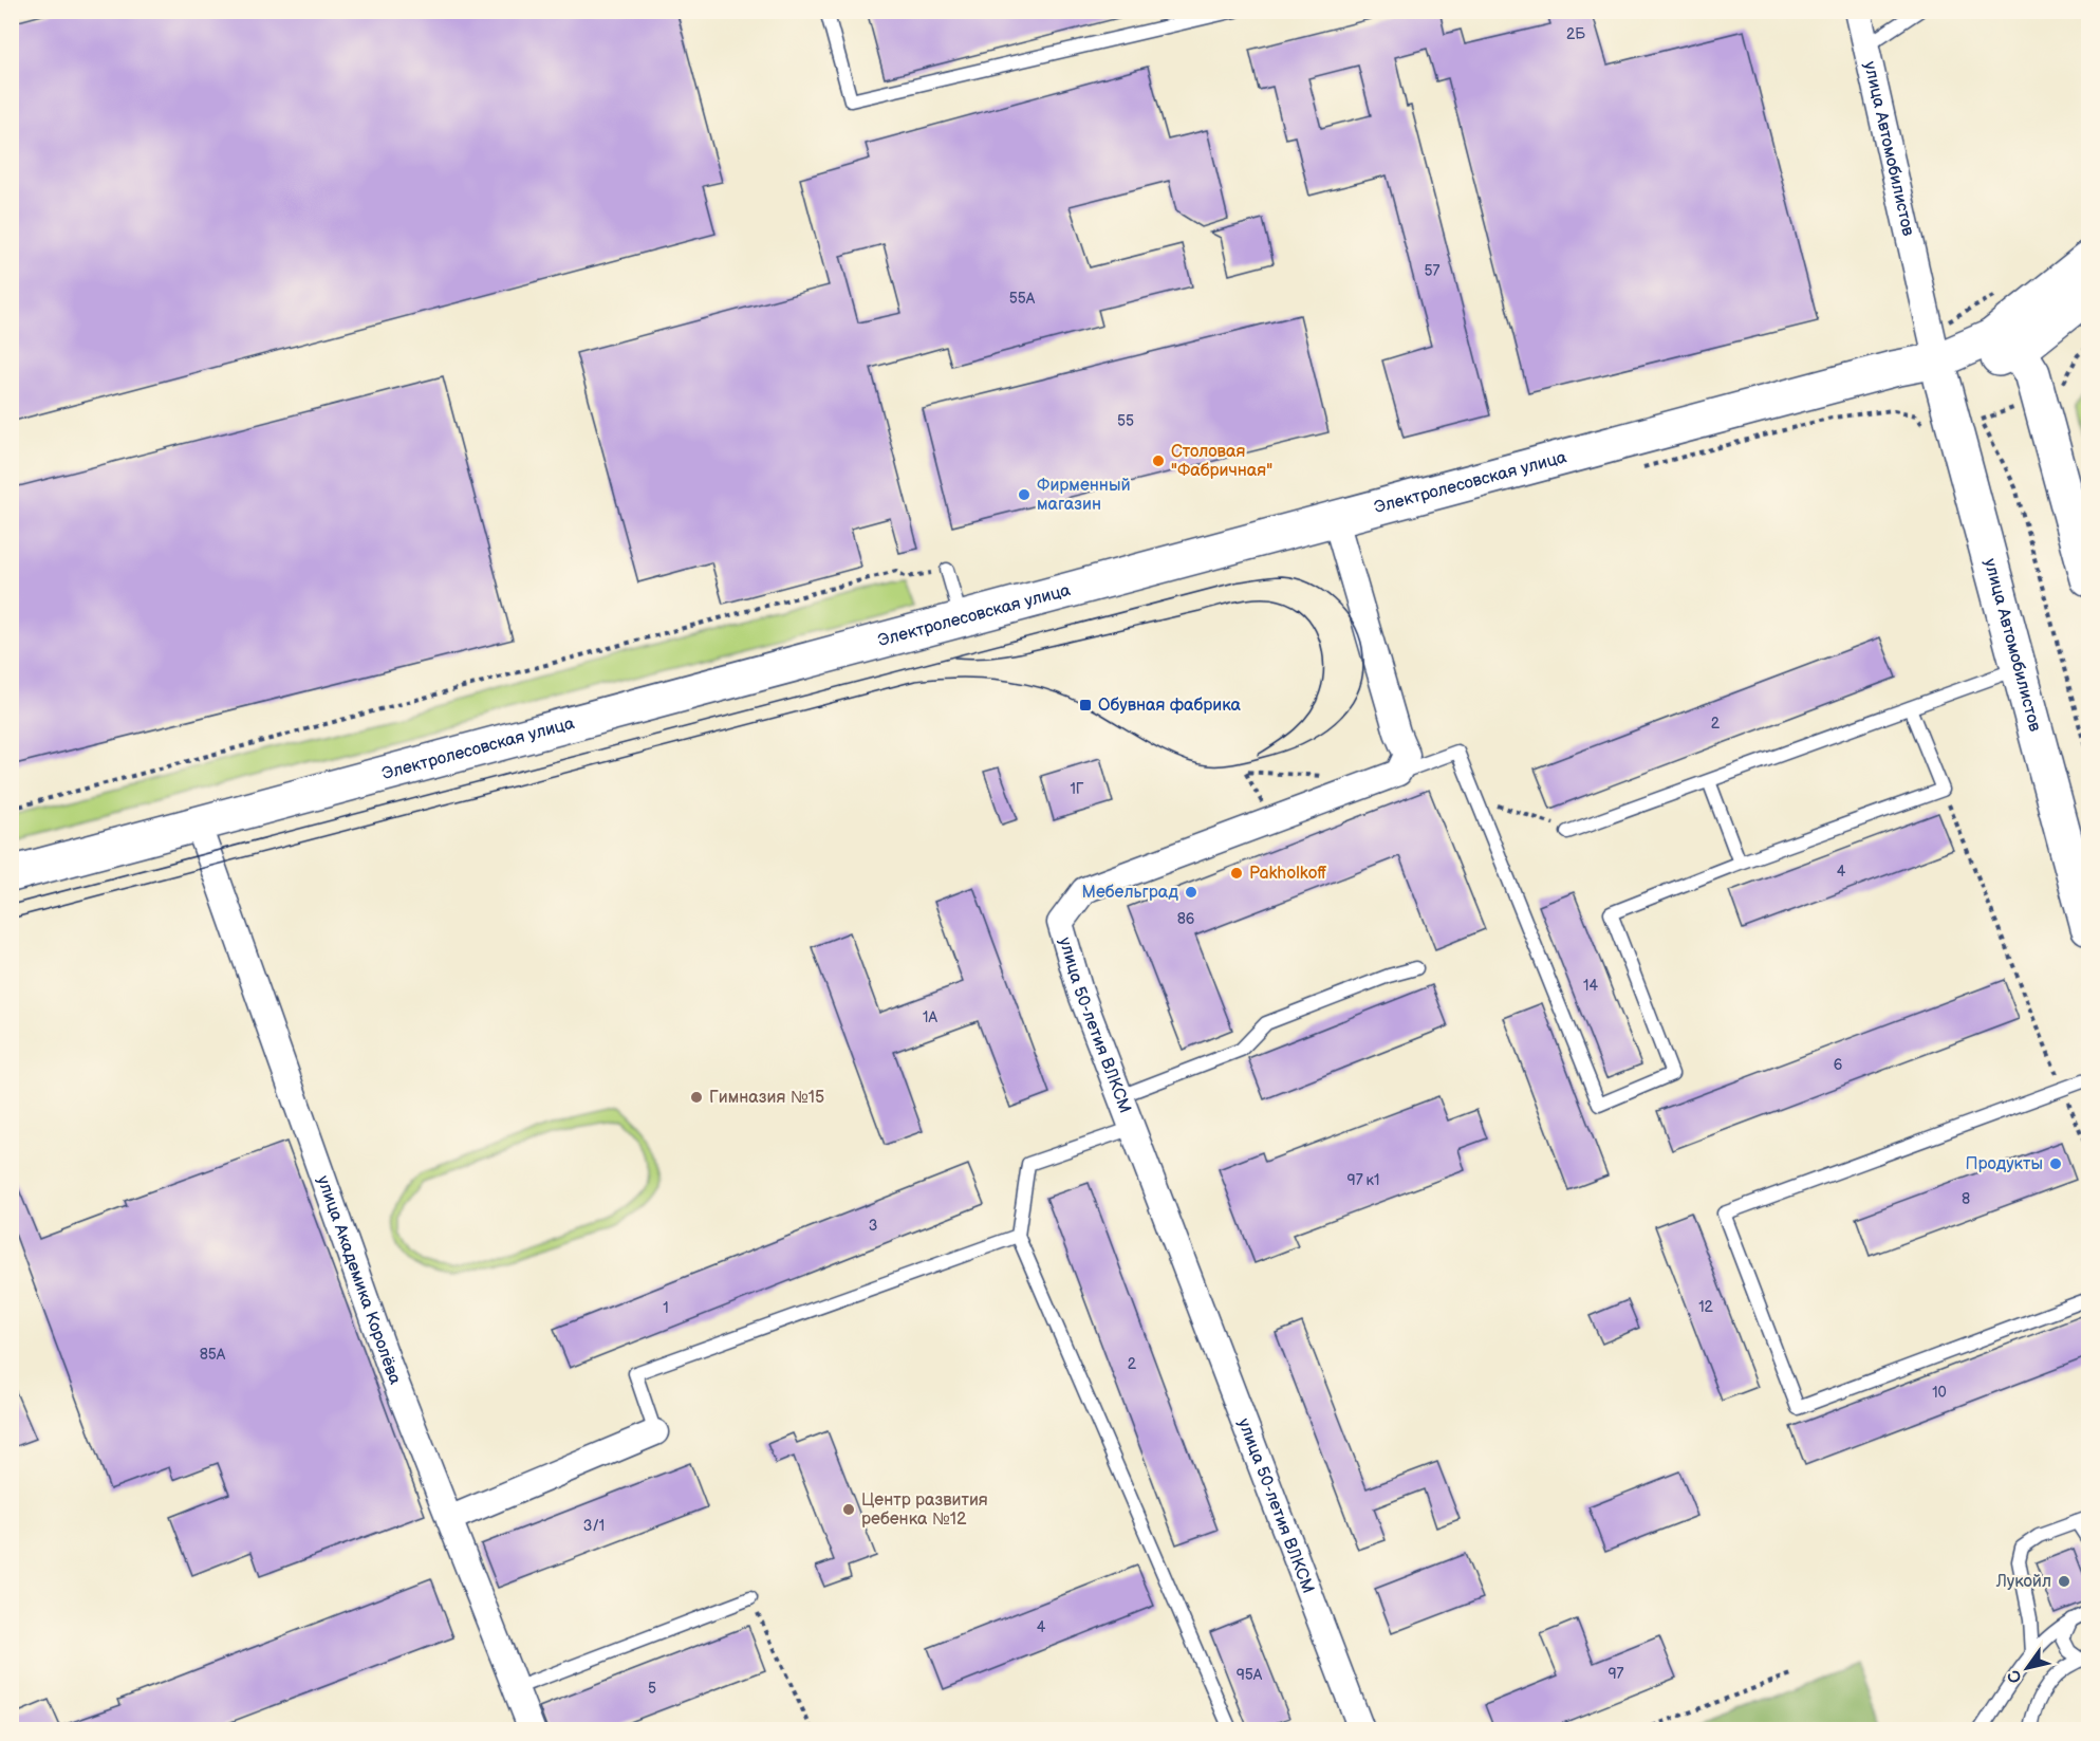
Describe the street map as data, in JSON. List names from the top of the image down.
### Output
{
  "streets": {
    "main road": ["улица Автомобилистов", "Электролесовская улица"],
    "street": ["улица 50-летия ВЛКСМ", "улица Академика Королёва"]
  },
  "crossings": [
    ["улица Автомобилистов", "Электролесовская улица"],
    ["Электролесовская улица", "улица Академика Королёва"]
  ],
  "places": {
    "other": [
      "Столовая \"Фабричная\"",
      "Фирменный магазин",
      "Pakholkoff",
      "Мебельград",
      "Гимназия №15",
      "Продукты",
      "Центр развития ребенка №12",
      "Лукойл"
    ],
    "transit": ["Обувная фабрика"]
  },
  "house_numbers": [
    "2Б",
    "57",
    "55А",
    "55",
    "2",
    "1Г",
    "4",
    "86",
    "14",
    "1А",
    "6",
    "97 к1",
    "8",
    "3",
    "12",
    "1",
    "85А",
    "2",
    "10",
    "3/1",
    "4",
    "97",
    "95А",
    "5"
  ],
  "north": "bottom left"
}
